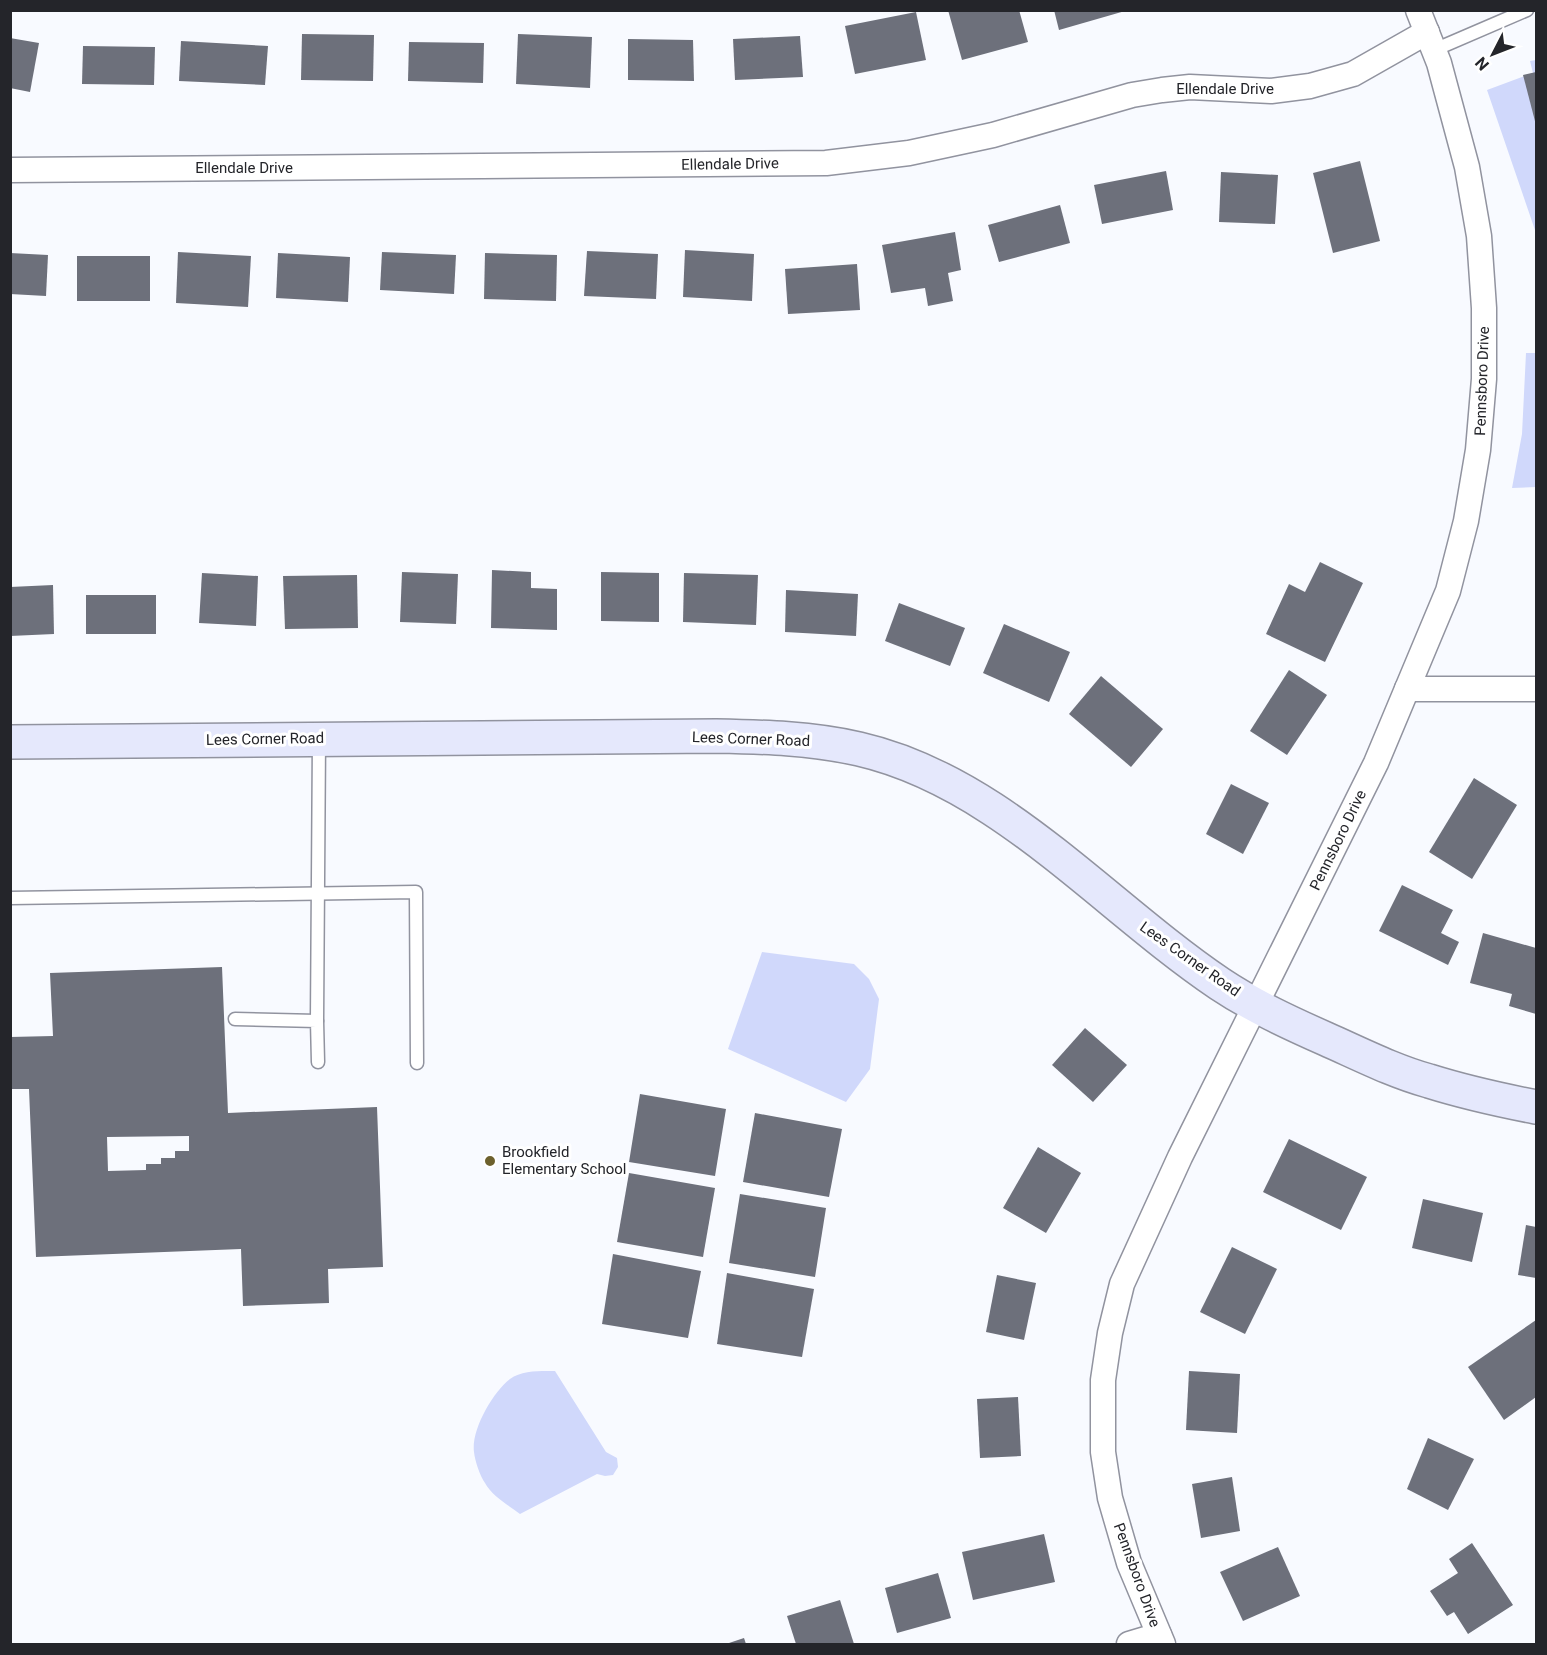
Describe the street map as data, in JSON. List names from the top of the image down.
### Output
{
  "streets": {
    "street": ["Ellendale Drive", "Pennsboro Drive", "Lees Corner Road"]
  },
  "crossings": [
    ["Ellendale Drive", "Pennsboro Drive"],
    ["Pennsboro Drive", "Lees Corner Road"]
  ],
  "places": ["Brookfield Elementary School"],
  "north": "bottom left"
}
